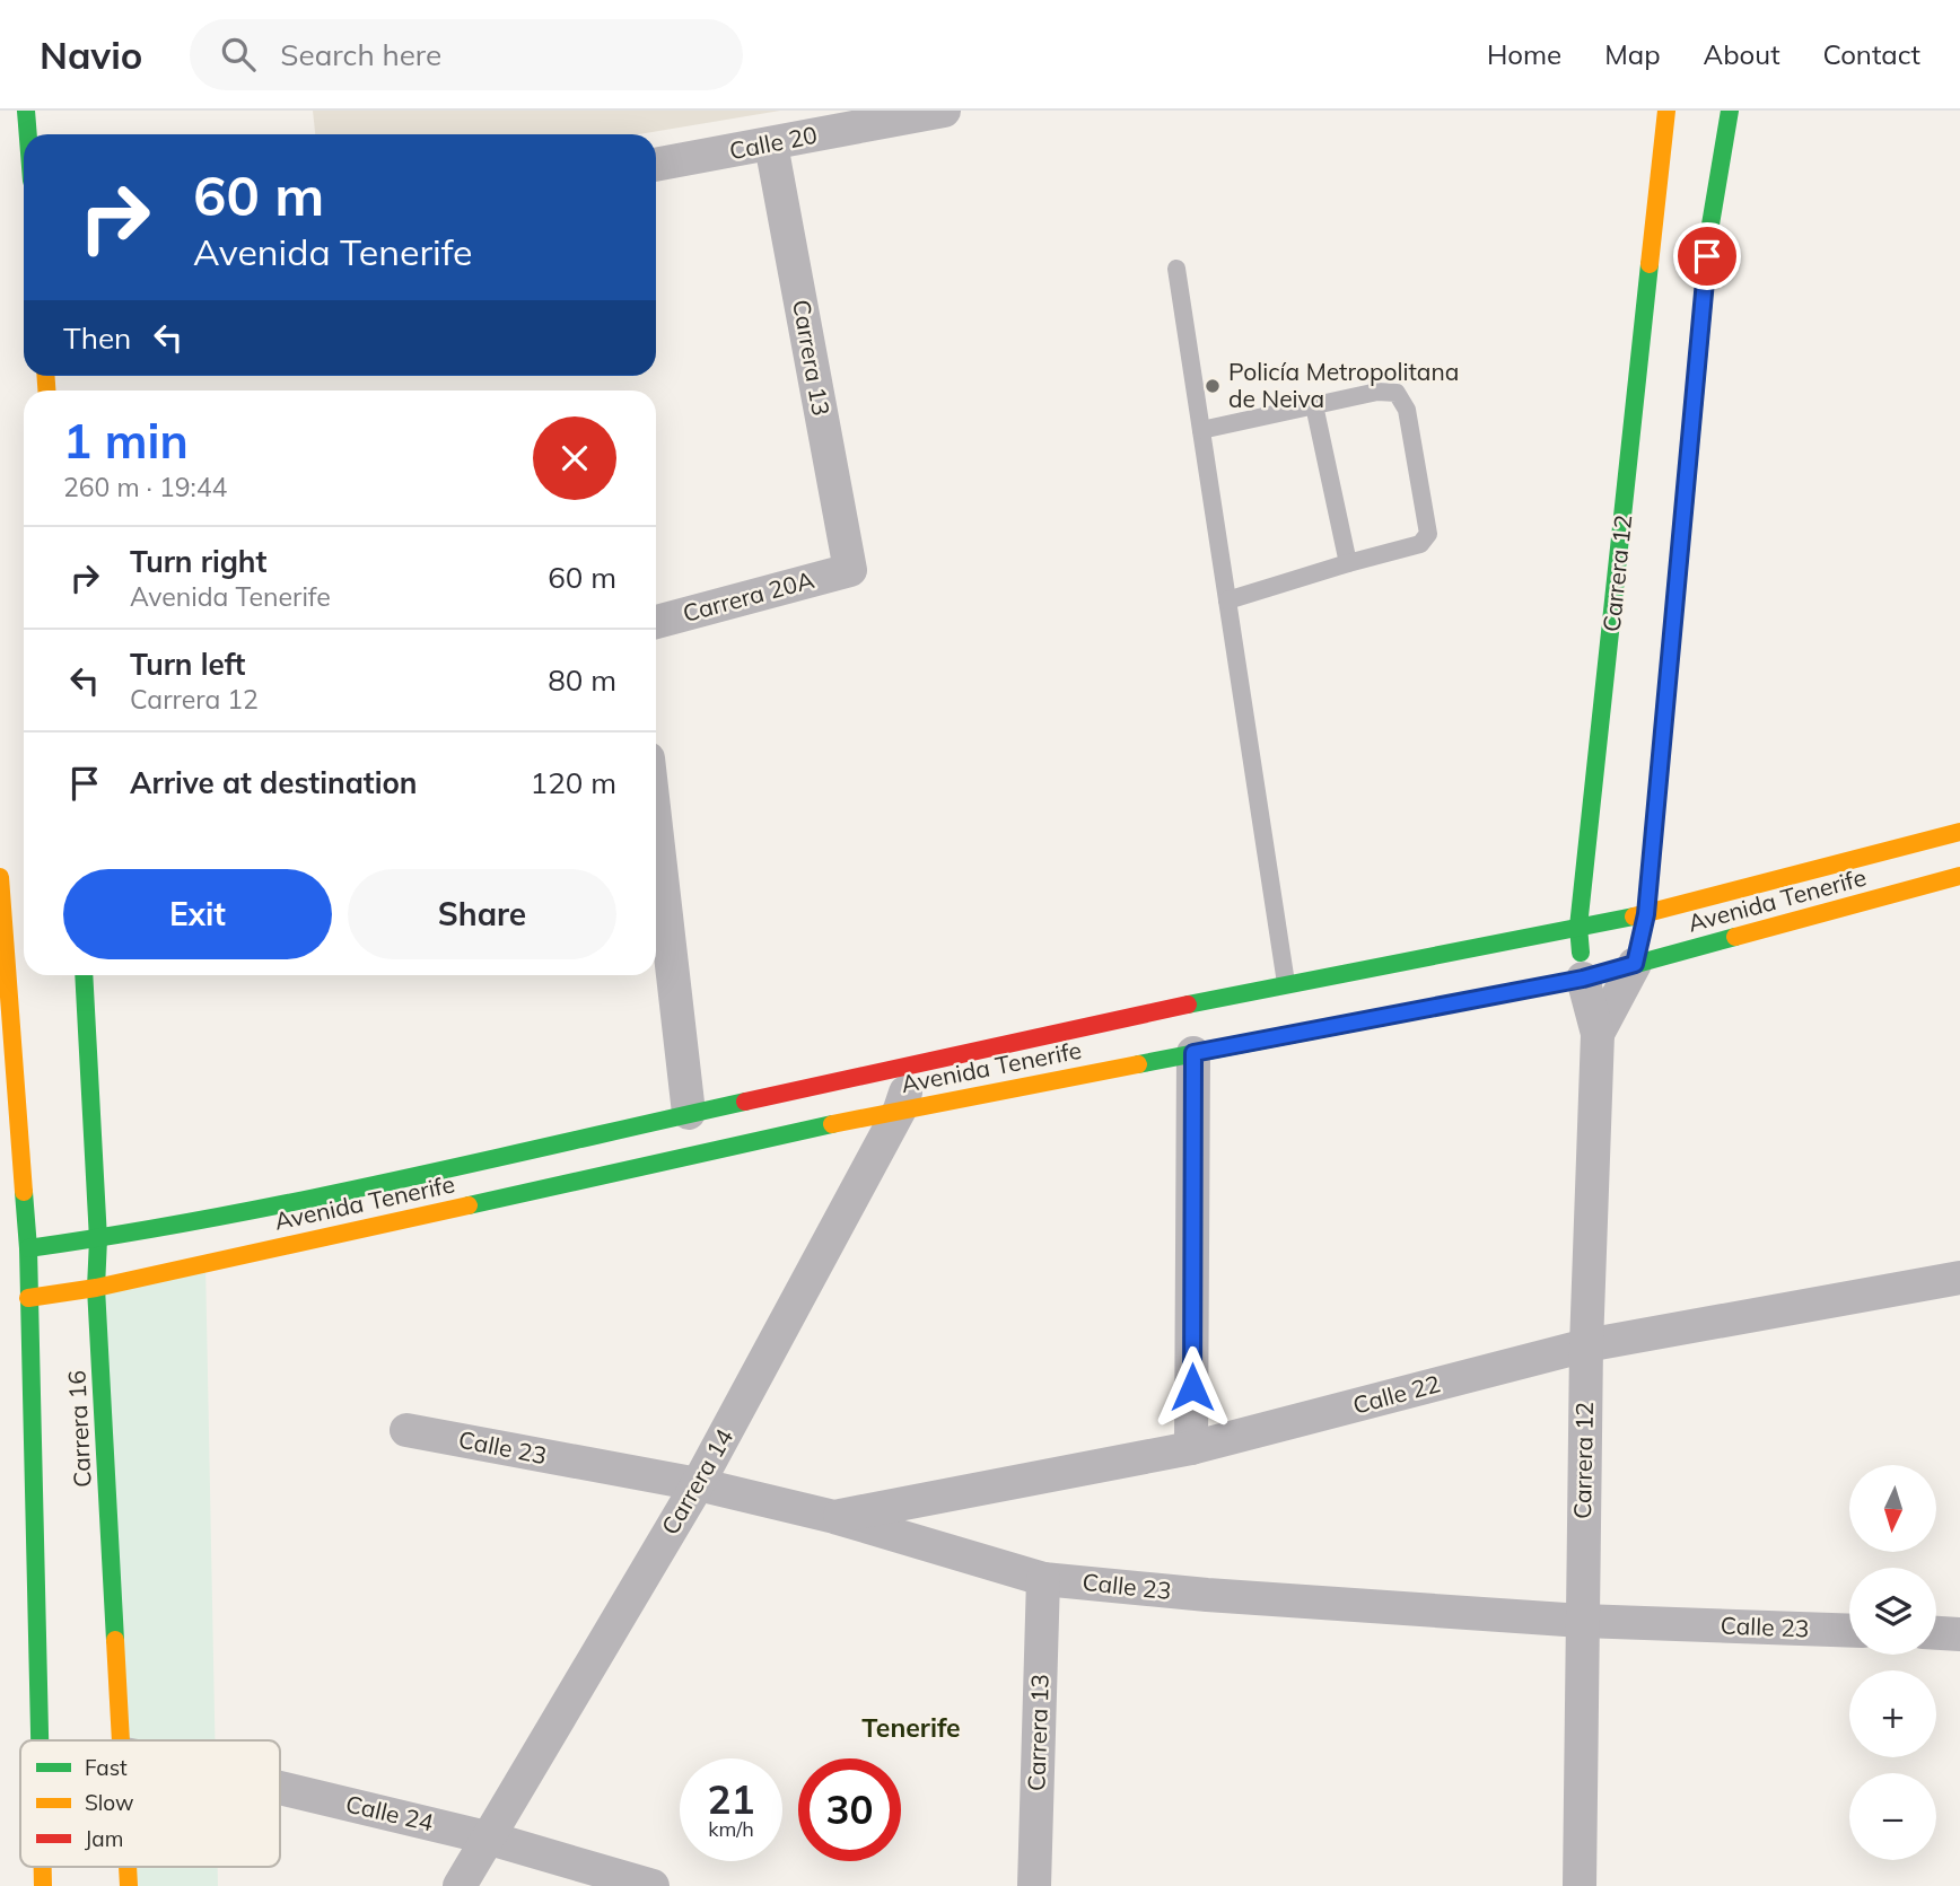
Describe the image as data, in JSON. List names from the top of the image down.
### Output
{
  "streets": {
    "main road": ["Carrera 12", "Avenida Tenerife", "Carrera 16"],
    "street": [
      "Calle 20",
      "Carrera 13",
      "Carrera 20A",
      "Calle 22",
      "Calle 23",
      "Carrera 14",
      "Calle 24"
    ]
  },
  "crossings": [
    ["Calle 20", "Carrera 13"],
    ["Carrera 13", "Carrera 20A"],
    ["Carrera 13", "Calle 23"],
    ["Carrera 12", "Avenida Tenerife"],
    ["Carrera 12", "Calle 22"],
    ["Carrera 12", "Calle 23"],
    ["Avenida Tenerife", "Carrera 16"],
    ["Avenida Tenerife", "Carrera 14"],
    ["Calle 22", "Calle 23"],
    ["Calle 23", "Carrera 14"],
    ["Carrera 14", "Calle 24"]
  ],
  "districts": ["Tenerife"],
  "places": ["Policía Metropolitana de Neiva"],
  "legend": ["Fast", "Slow", "Jam"],
  "north": "bottom",
  "page": {
    "header": "Navio",
    "search": "Search here",
    "nav": [
      "Home",
      "Map",
      "About",
      "Contact"
    ],
    "turn": ["60 m", "Avenida Tenerife"],
    "then": "Then",
    "heading": ["1 min", "260 m · 19:44"],
    "list": [
      {
        "name": "Turn right",
        "note": "Avenida Tenerife",
        "value": "60 m"
      },
      {
        "name": "Turn left",
        "note": "Carrera 12",
        "value": "80 m"
      },
      {
        "name": "Arrive at destination",
        "value": "120 m"
      }
    ],
    "buttons": ["Exit", "Share"],
    "map_buttons": ["+", "−"],
    "speed": "21 km/h",
    "limit": "30"
  }
}
